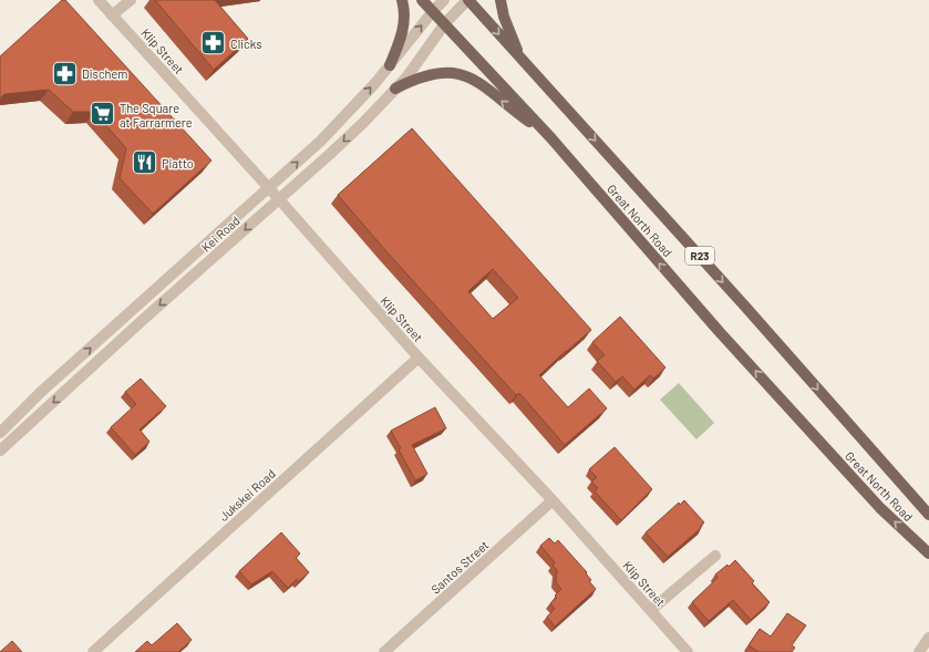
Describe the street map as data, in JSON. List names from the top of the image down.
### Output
{
  "streets": {
    "main road": ["Great North Road", "R23"],
    "street": [
      "Klip Street",
      "Kei Road",
      "Jukskei Road",
      "Santos Street"
    ]
  },
  "crossings": [
    ["Klip Street", "Kei Road"],
    ["Klip Street", "Jukskei Road"],
    ["Klip Street", "Santos Street"],
    ["Great North Road", "Kei Road"]
  ],
  "places": {
    "pharmacy": ["Clicks", "Dischem"],
    "supermarket": ["The Square at Farrarmere"],
    "restaurant": ["Piatto"]
  }
}
